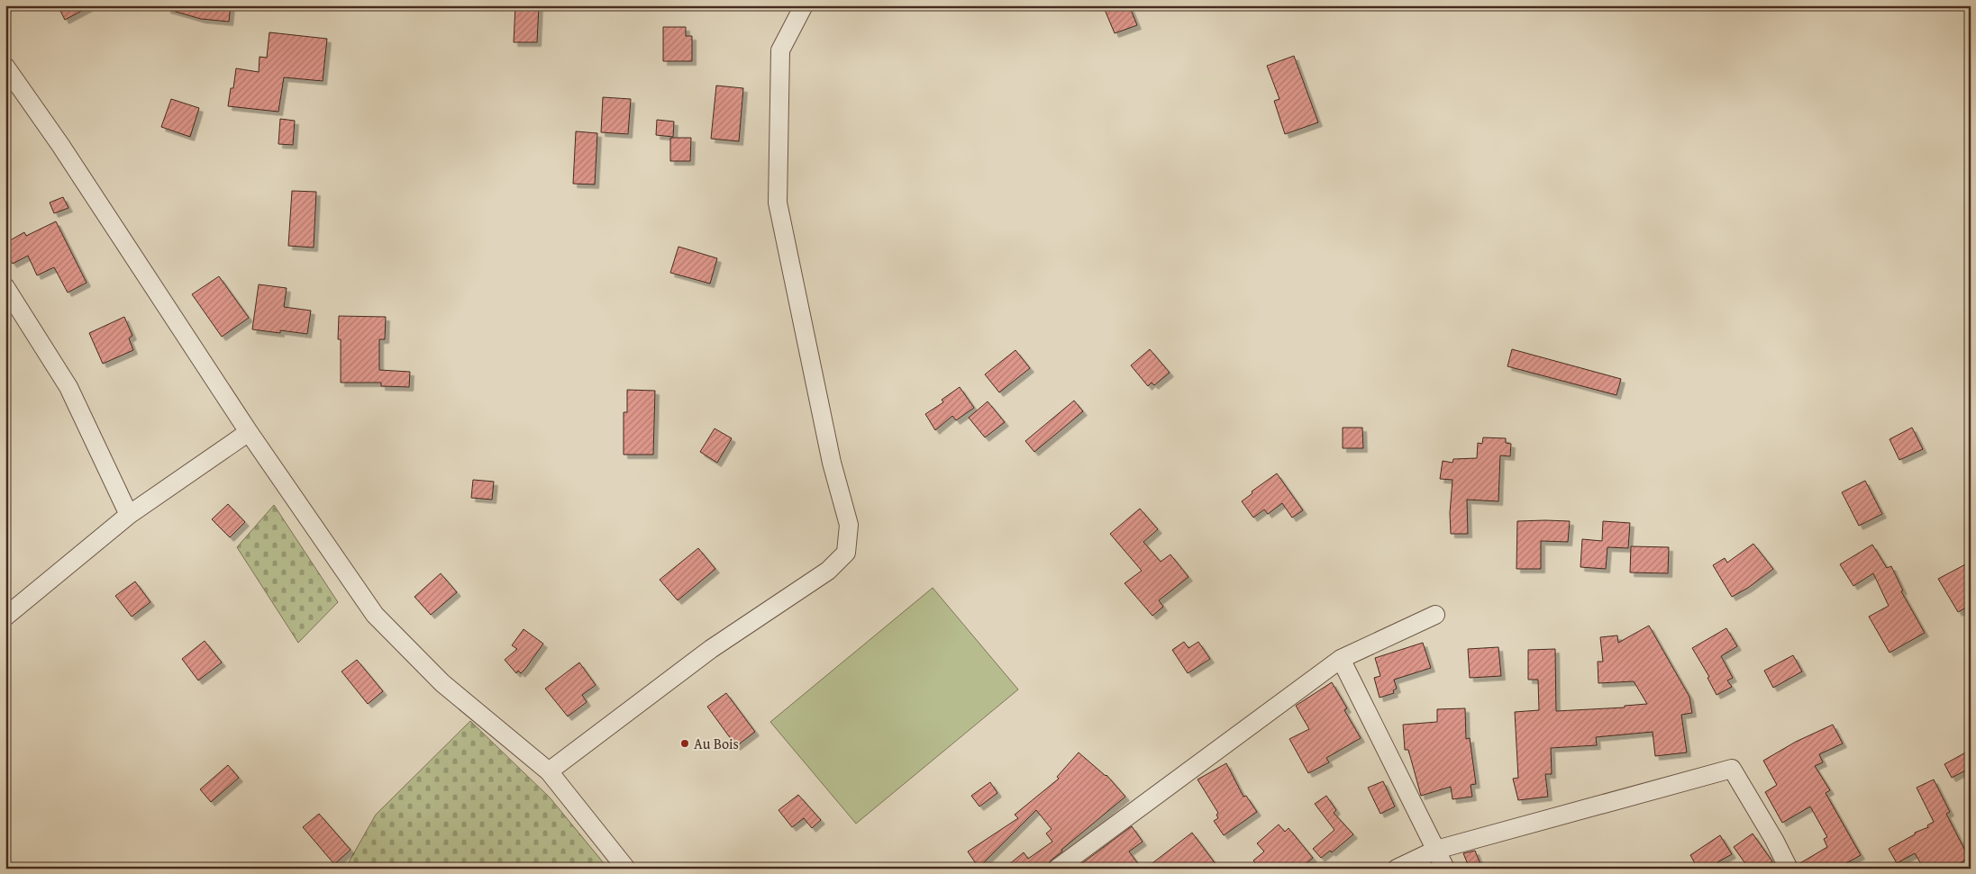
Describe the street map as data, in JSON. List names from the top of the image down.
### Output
{
  "places": ["Au Bois"]
}
